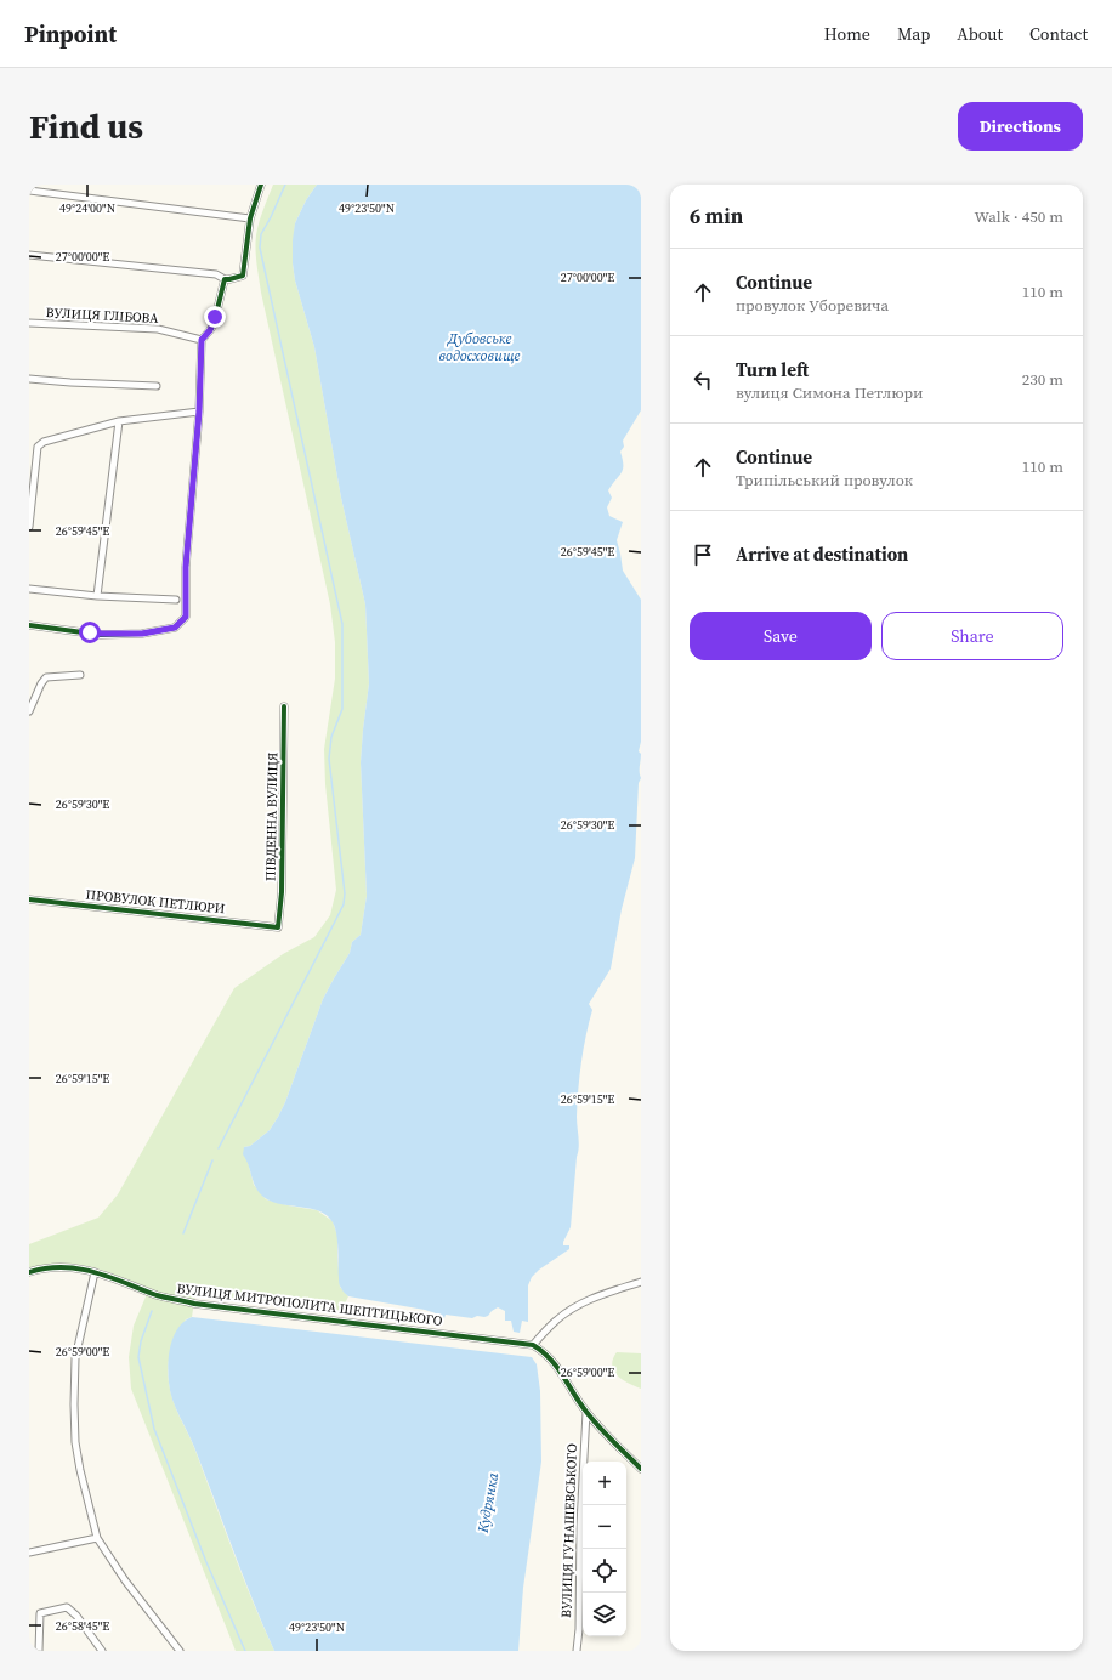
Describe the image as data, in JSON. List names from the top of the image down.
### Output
{
  "streets": {
    "street": [
      "ВУЛИЦЯ ГЛІБОВА",
      "ПІВДЕННА ВУЛИЦЯ",
      "ПРОВУЛОК ПЕТЛЮРИ",
      "ВУЛИЦЯ МИТРОПОЛИТА ШЕПТИЦЬКОГО",
      "ВУЛИЦЯ ГУНАШЕВСЬКОГО"
    ]
  },
  "crossings": [
    ["ПІВДЕННА ВУЛИЦЯ", "ПРОВУЛОК ПЕТЛЮРИ"]
  ],
  "water": ["Дубовське водосховище", "Кудрянка"],
  "page": {
    "header": "Pinpoint",
    "nav": [
      "Home",
      "Map",
      "About",
      "Contact"
    ],
    "buttons": [
      "Directions",
      ["Save", "Share"]
    ],
    "title": "Find us",
    "heading": ["6 min", "Walk · 450 m"],
    "list": [
      ["Continue", "провулок Уборевича", "110 m"],
      ["Turn left", "вулиця Симона Петлюри", "230 m"],
      ["Continue", "Трипільський провулок", "110 m"],
      "Arrive at destination"
    ],
    "map_buttons": ["+", "−"]
  },
  "coordinates": [
    "49°24'00\"N",
    "49°23'50\"N",
    "27°00'00\"E",
    "26°59'45\"E",
    "26°59'30\"E",
    "26°59'15\"E",
    "26°59'00\"E",
    "26°58'45\"E"
  ]
}
